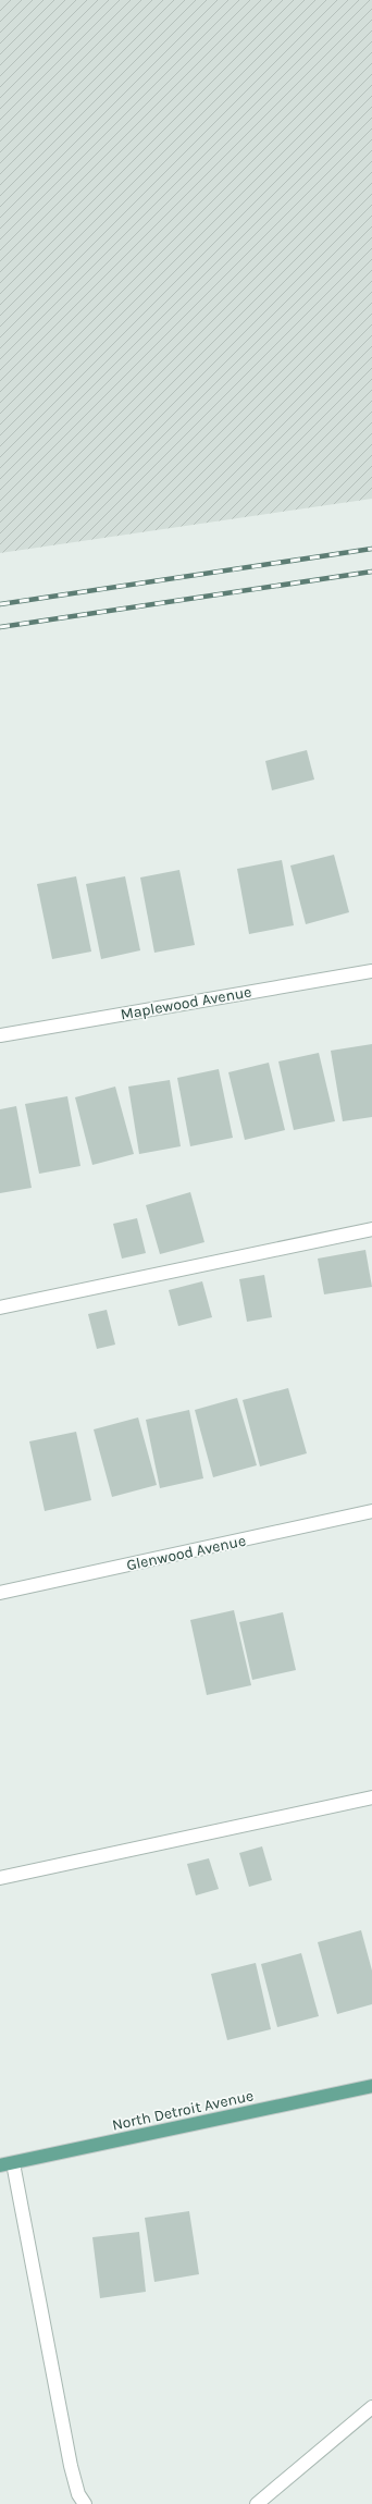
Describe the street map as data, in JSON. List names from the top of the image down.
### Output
{
  "streets": {
    "main road": ["North Detroit Avenue"],
    "street": ["Maplewood Avenue", "Glenwood Avenue"]
  }
}
